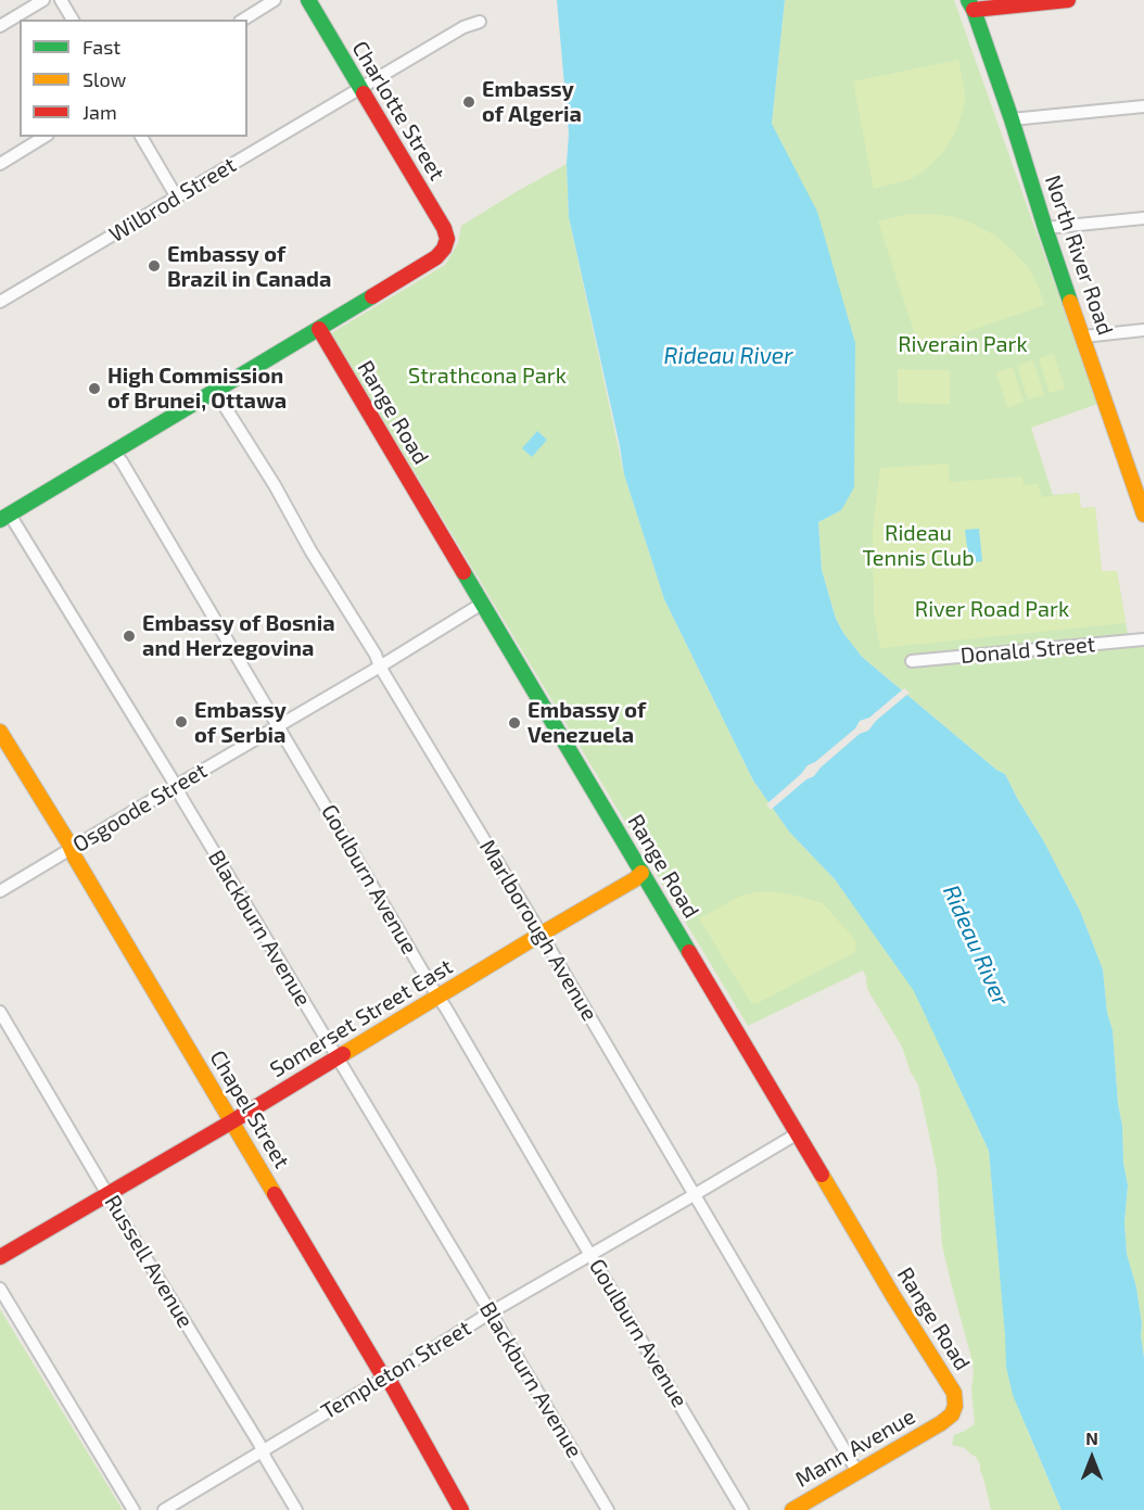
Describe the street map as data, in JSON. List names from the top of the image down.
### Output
{
  "streets": {
    "street": [
      "Charlotte Street",
      "Wilbrod Street",
      "North River Road",
      "Range Road",
      "Donald Street",
      "Osgoode Street",
      "Goulburn Avenue",
      "Blackburn Avenue",
      "Marlborough Avenue",
      "Somerset Street East",
      "Chapel Street",
      "Russell Avenue",
      "Templeton Street",
      "Mann Avenue"
    ]
  },
  "crossings": [
    ["Charlotte Street", "Wilbrod Street"],
    ["Charlotte Street", "Range Road"],
    ["Range Road", "Osgoode Street"],
    ["Range Road", "Somerset Street East"],
    ["Range Road", "Templeton Street"],
    ["Range Road", "Mann Avenue"],
    ["Osgoode Street", "Goulburn Avenue"],
    ["Osgoode Street", "Blackburn Avenue"],
    ["Osgoode Street", "Marlborough Avenue"],
    ["Osgoode Street", "Chapel Street"],
    ["Goulburn Avenue", "Somerset Street East"],
    ["Goulburn Avenue", "Templeton Street"],
    ["Blackburn Avenue", "Somerset Street East"],
    ["Blackburn Avenue", "Templeton Street"],
    ["Marlborough Avenue", "Somerset Street East"],
    ["Marlborough Avenue", "Templeton Street"],
    ["Marlborough Avenue", "Mann Avenue"],
    ["Somerset Street East", "Chapel Street"],
    ["Somerset Street East", "Russell Avenue"],
    ["Chapel Street", "Templeton Street"],
    ["Russell Avenue", "Templeton Street"]
  ],
  "water": ["Rideau River"],
  "parks": [
    "Riverain Park",
    "Strathcona Park",
    "Rideau Tennis Club",
    "River Road Park"
  ],
  "places": [
    "Embassy of Algeria",
    "Embassy of Brazil in Canada",
    "High Commission of Brunei, Ottawa",
    "Embassy of Bosnia and Herzegovina",
    "Embassy of Serbia",
    "Embassy of Venezuela"
  ],
  "legend": ["Fast", "Slow", "Jam"],
  "north": "top"
}
